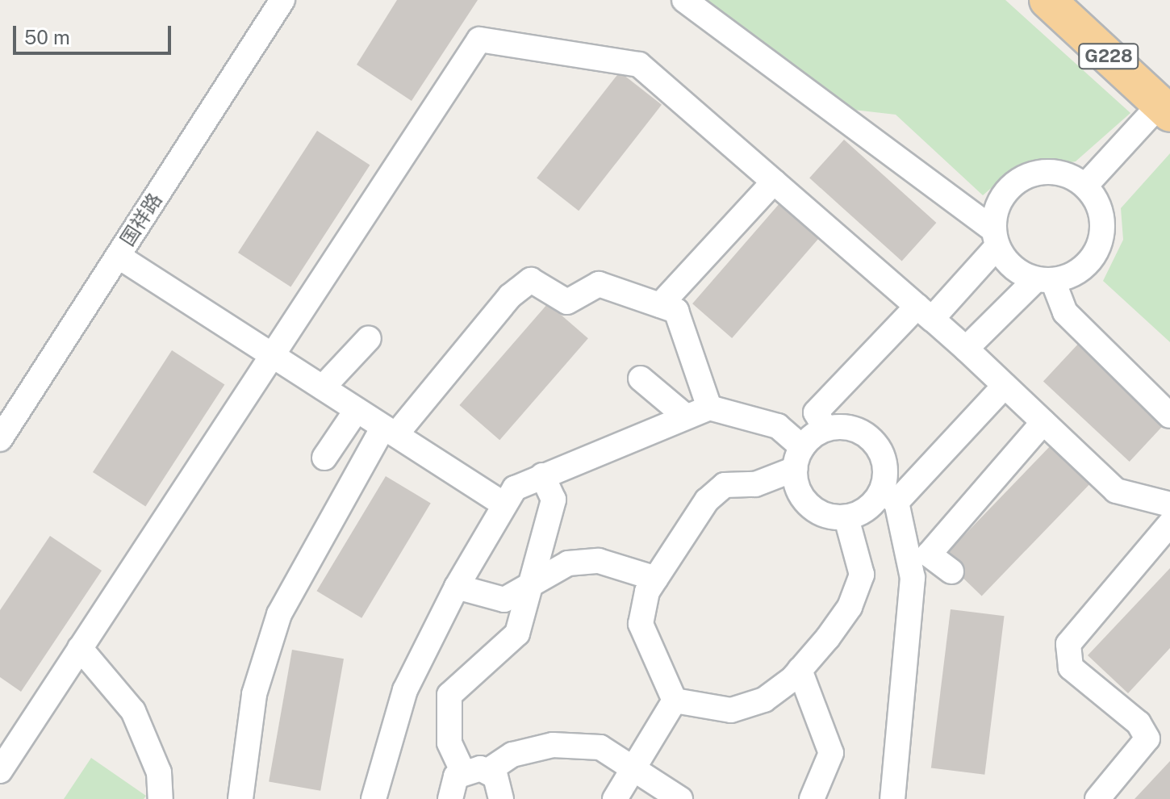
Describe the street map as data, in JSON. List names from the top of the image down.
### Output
{
  "streets": {
    "highway": ["G228"],
    "street": ["国祥路"]
  },
  "scale_bar": "50 m"
}
